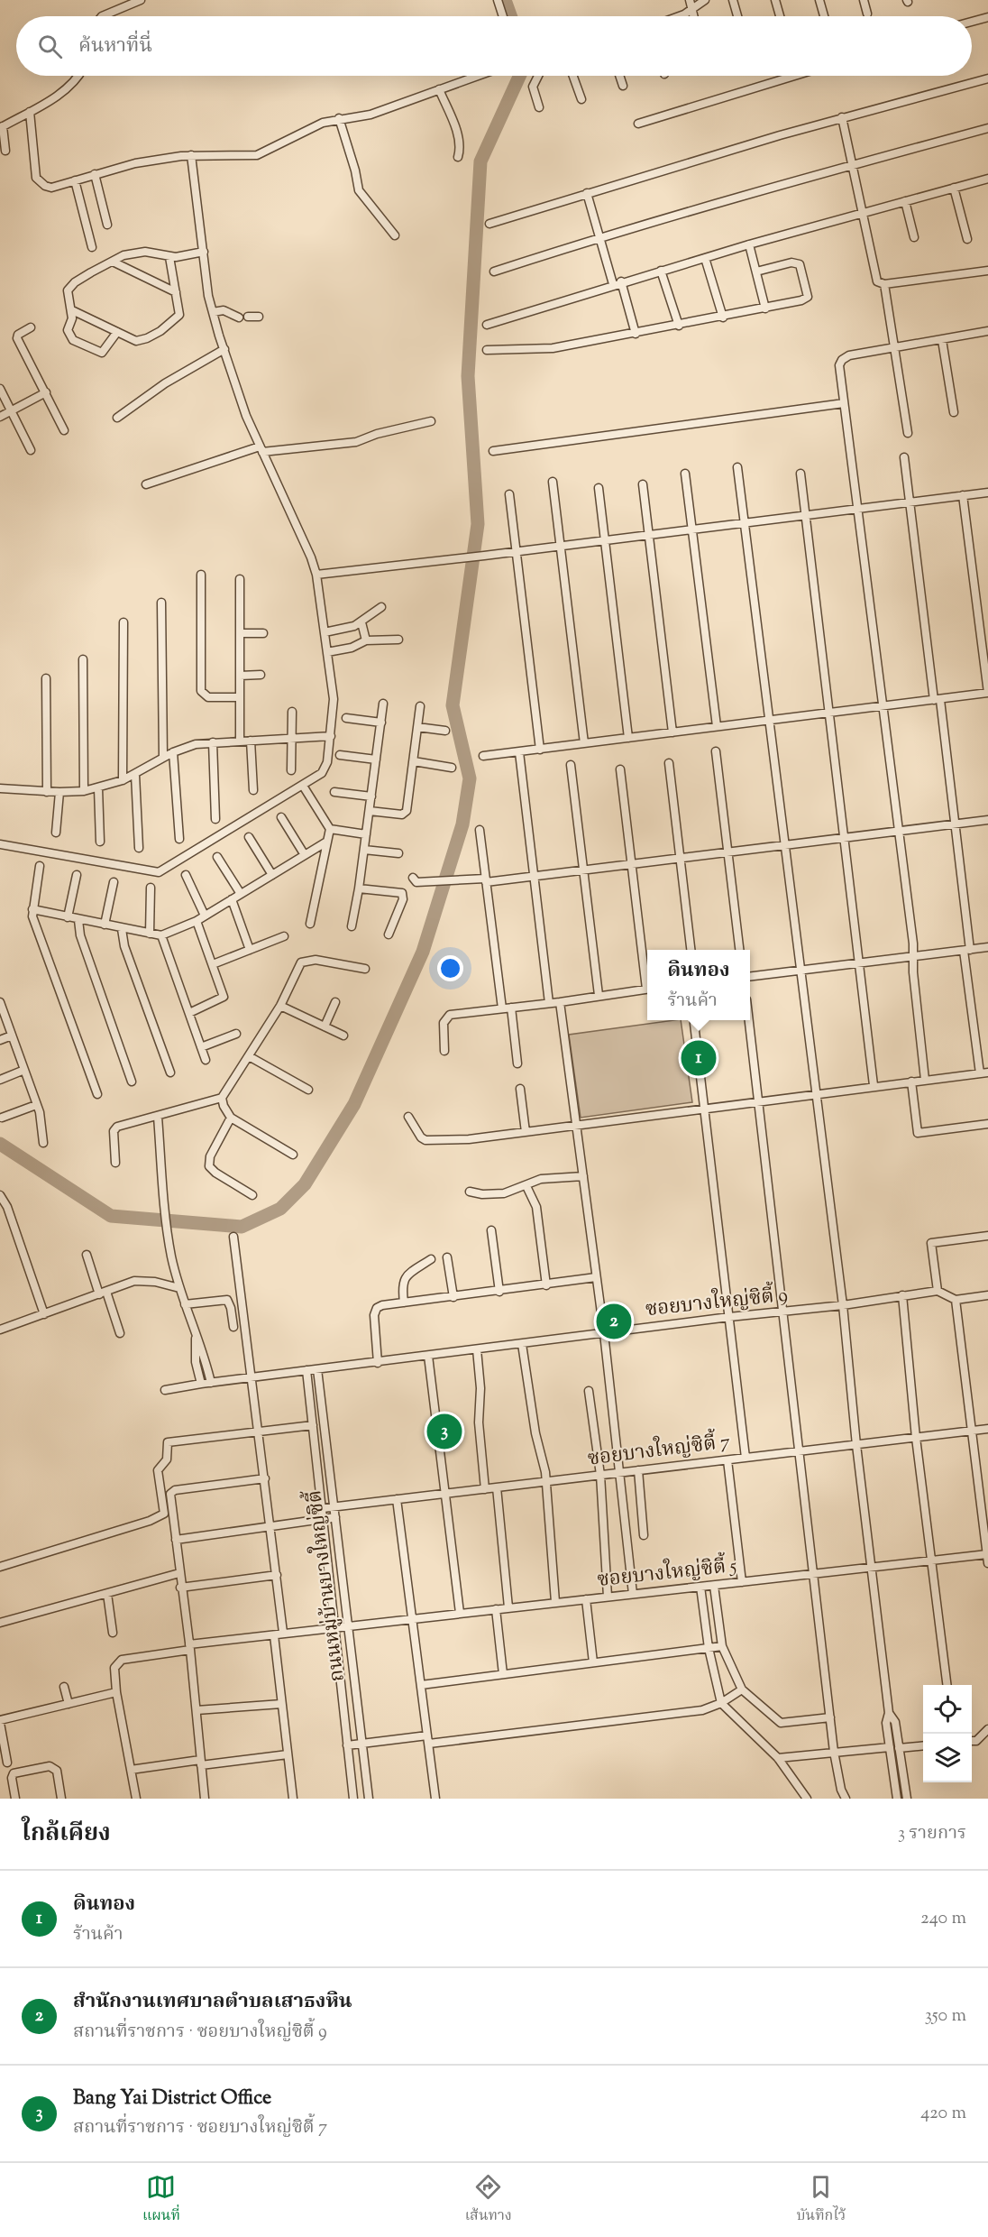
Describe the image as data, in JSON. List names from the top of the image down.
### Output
{
  "streets": {
    "street": [
      "ซอยบางใหญ่ซิตี้ 9",
      "ซอยบางใหญ่ซิตี้ 7",
      "ซอยบางใหญ่ซิตี้ 5",
      "ถนนหมู่บ้านบางใหญ่ซิตี้"
    ]
  },
  "crossings": [
    ["ซอยบางใหญ่ซิตี้ 9", "ถนนหมู่บ้านบางใหญ่ซิตี้"],
    ["ซอยบางใหญ่ซิตี้ 7", "ถนนหมู่บ้านบางใหญ่ซิตี้"],
    ["ซอยบางใหญ่ซิตี้ 5", "ถนนหมู่บ้านบางใหญ่ซิตี้"]
  ],
  "page": {
    "search": "ค้นหาที่นี่",
    "popup": ["ดินทอง", "ร้านค้า"],
    "pins": ["1", "2", "3"],
    "heading": ["ใกล้เคียง", "3 รายการ"],
    "list": [
      {
        "mark": "1",
        "name": "ดินทอง",
        "note": "ร้านค้า",
        "value": "240 m"
      },
      {
        "mark": "2",
        "name": "สำนักงานเทศบาลตำบลเสาธงหิน",
        "note": "สถานที่ราชการ · ซอยบางใหญ่ซิตี้ 9",
        "value": "350 m"
      },
      {
        "mark": "3",
        "name": "Bang Yai District Office",
        "note": "สถานที่ราชการ · ซอยบางใหญ่ซิตี้ 7",
        "value": "420 m"
      }
    ],
    "nav": ["แผนที่", "เส้นทาง", "บันทึกไว้"]
  }
}
